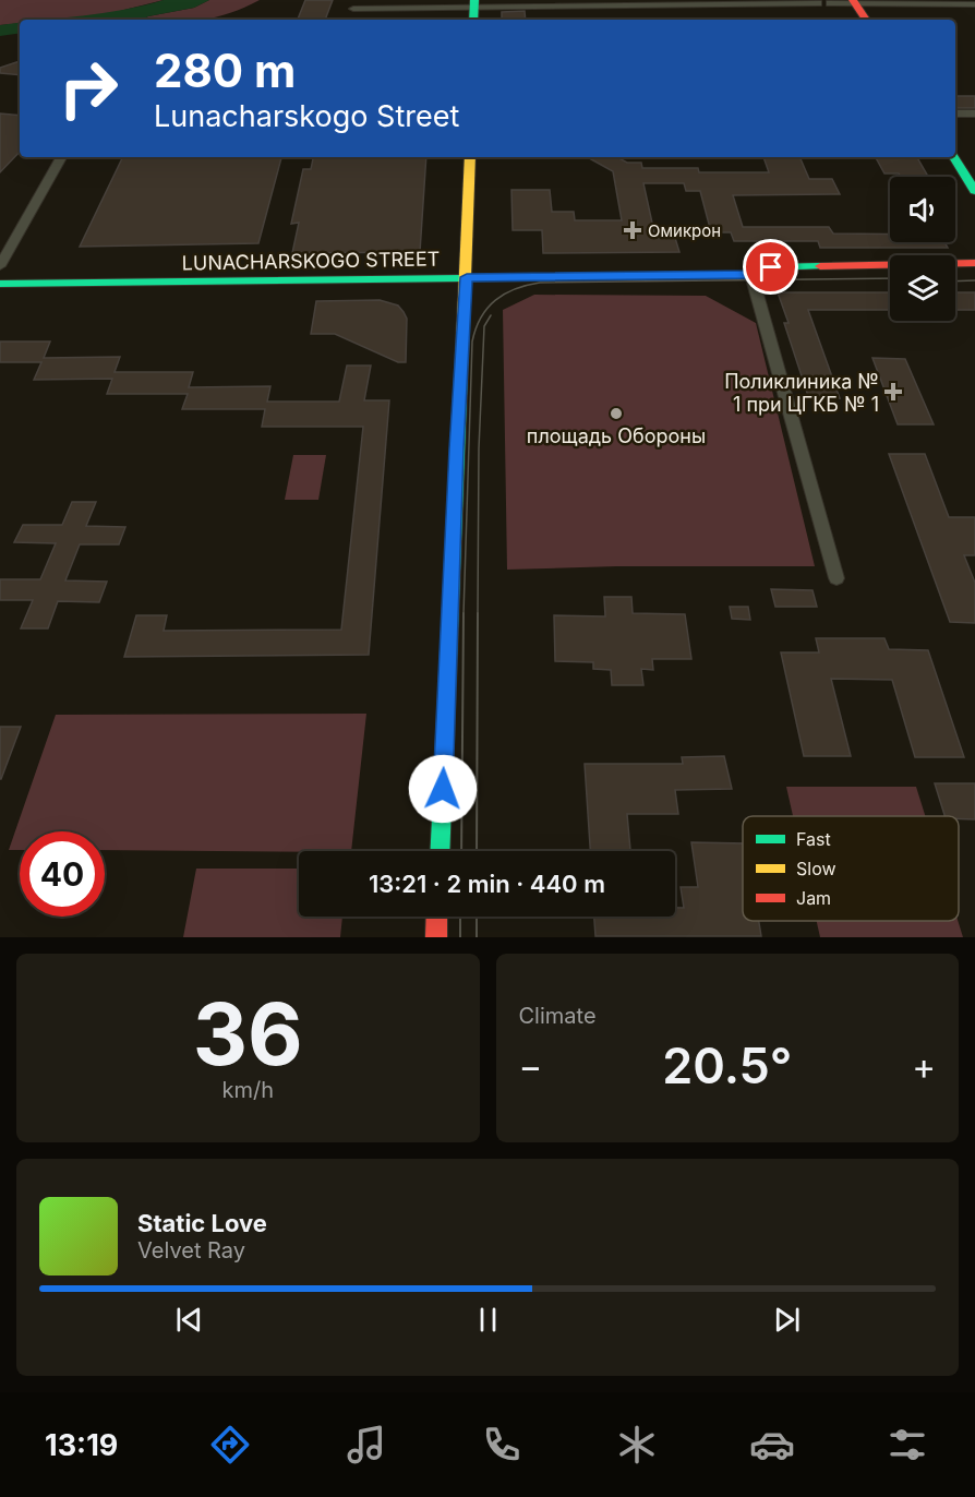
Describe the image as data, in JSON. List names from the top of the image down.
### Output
{
  "streets": {
    "street": ["LUNACHARSKOGO STREET"]
  },
  "places": {
    "health": ["Омикрон", "Поликлиника № 1 при ЦГКБ № 1"],
    "other": ["площадь Обороны"]
  },
  "legend": ["Fast", "Slow", "Jam"],
  "page": {
    "turn": ["280 m", "Lunacharskogo Street"],
    "limit": "40",
    "trip": "13:21 · 2 min · 440 m",
    "tile": [
      ["36", "km/h"],
      "Climate"
    ],
    "heat": ["−", "20.5°", "+"],
    "song": ["Static Love", "Velvet Ray"],
    "tabs": "13:19"
  }
}
